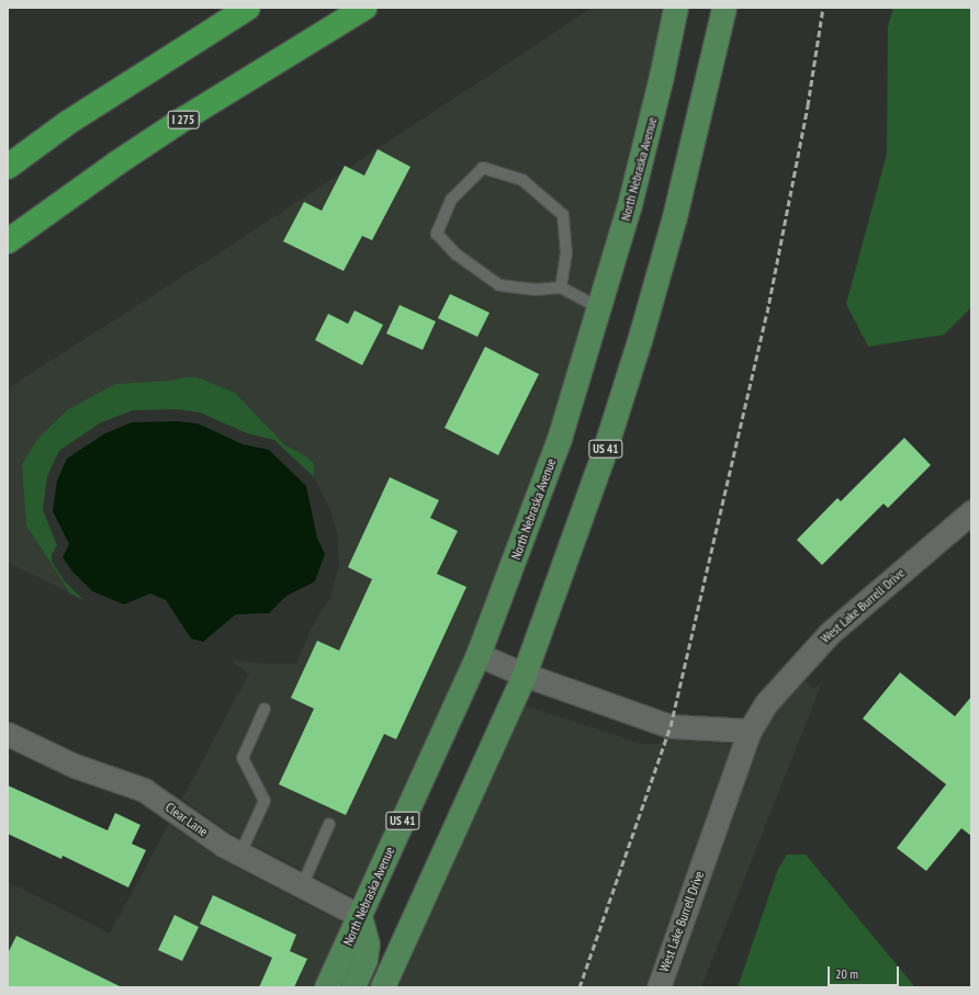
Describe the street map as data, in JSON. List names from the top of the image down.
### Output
{
  "streets": {
    "highway": ["I 275"],
    "main road": ["North Nebraska Avenue", "US 41"],
    "street": ["West Lake Burrell Drive", "Clear Lane"]
  },
  "crossings": [
    ["North Nebraska Avenue", "Clear Lane"]
  ],
  "scale_bar": "20 m"
}
